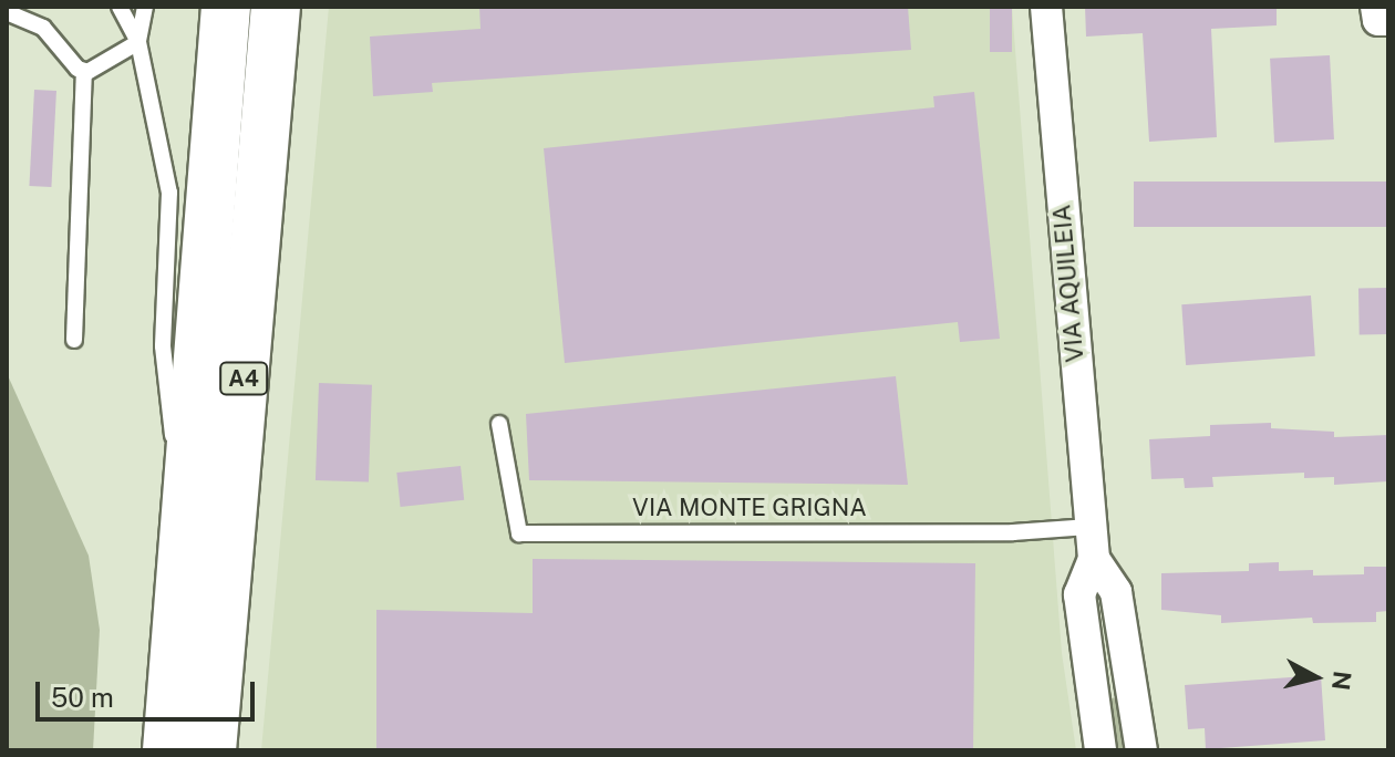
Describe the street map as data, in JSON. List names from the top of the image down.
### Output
{
  "streets": {
    "highway": ["A4"],
    "street": ["VIA AQUILEIA"],
    "lane": ["VIA MONTE GRIGNA"]
  },
  "crossings": [
    ["VIA AQUILEIA", "VIA MONTE GRIGNA"]
  ],
  "scale_bar": "50 m",
  "north": "right"
}
